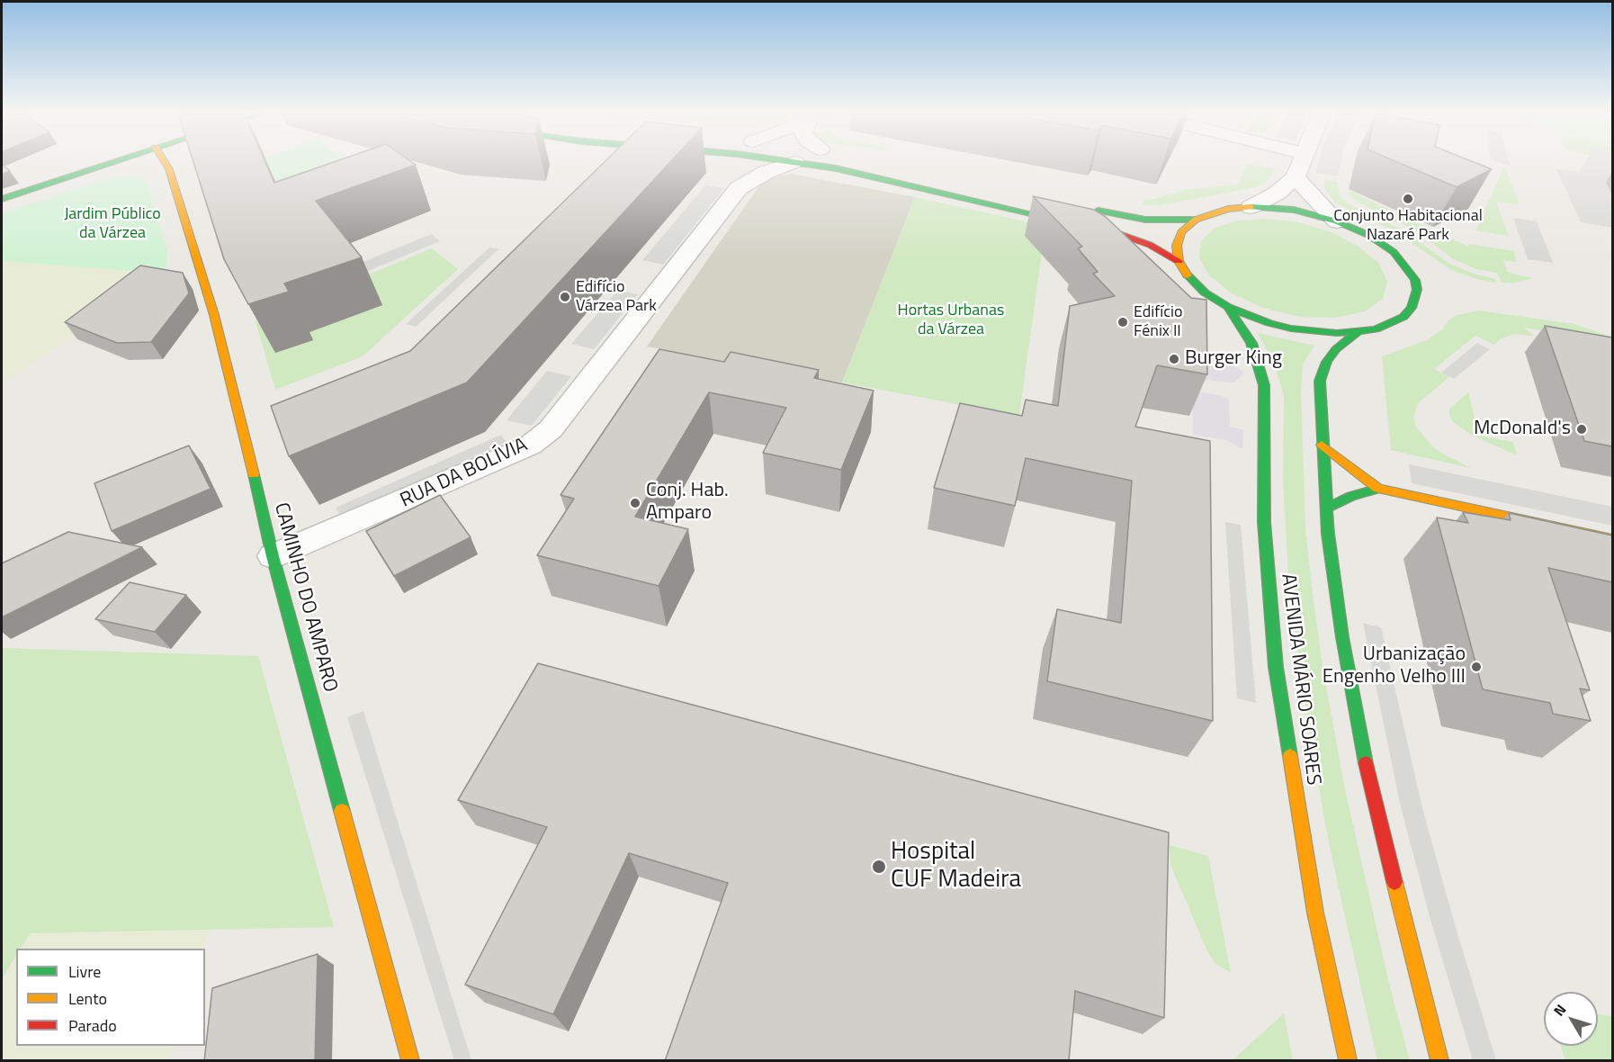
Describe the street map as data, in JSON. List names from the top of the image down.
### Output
{
  "streets": {
    "main road": ["CAMINHO DO AMPARO", "AVENIDA MÁRIO SOARES"],
    "street": ["RUA DA BOLÍVIA"]
  },
  "crossings": [
    ["RUA DA BOLÍVIA", "CAMINHO DO AMPARO"]
  ],
  "parks": ["Jardim Público da Várzea", "Hortas Urbanas da Várzea"],
  "places": [
    "Conjunto Habitacional Nazaré Park",
    "Edifício Várzea Park",
    "Edifício Fénix II",
    "Burger King",
    "McDonald's",
    "Conj. Hab. Amparo",
    "Urbanização Engenho Velho III",
    "Hospital CUF Madeira"
  ],
  "legend": ["Livre", "Lento", "Parado"],
  "north": "top left"
}
